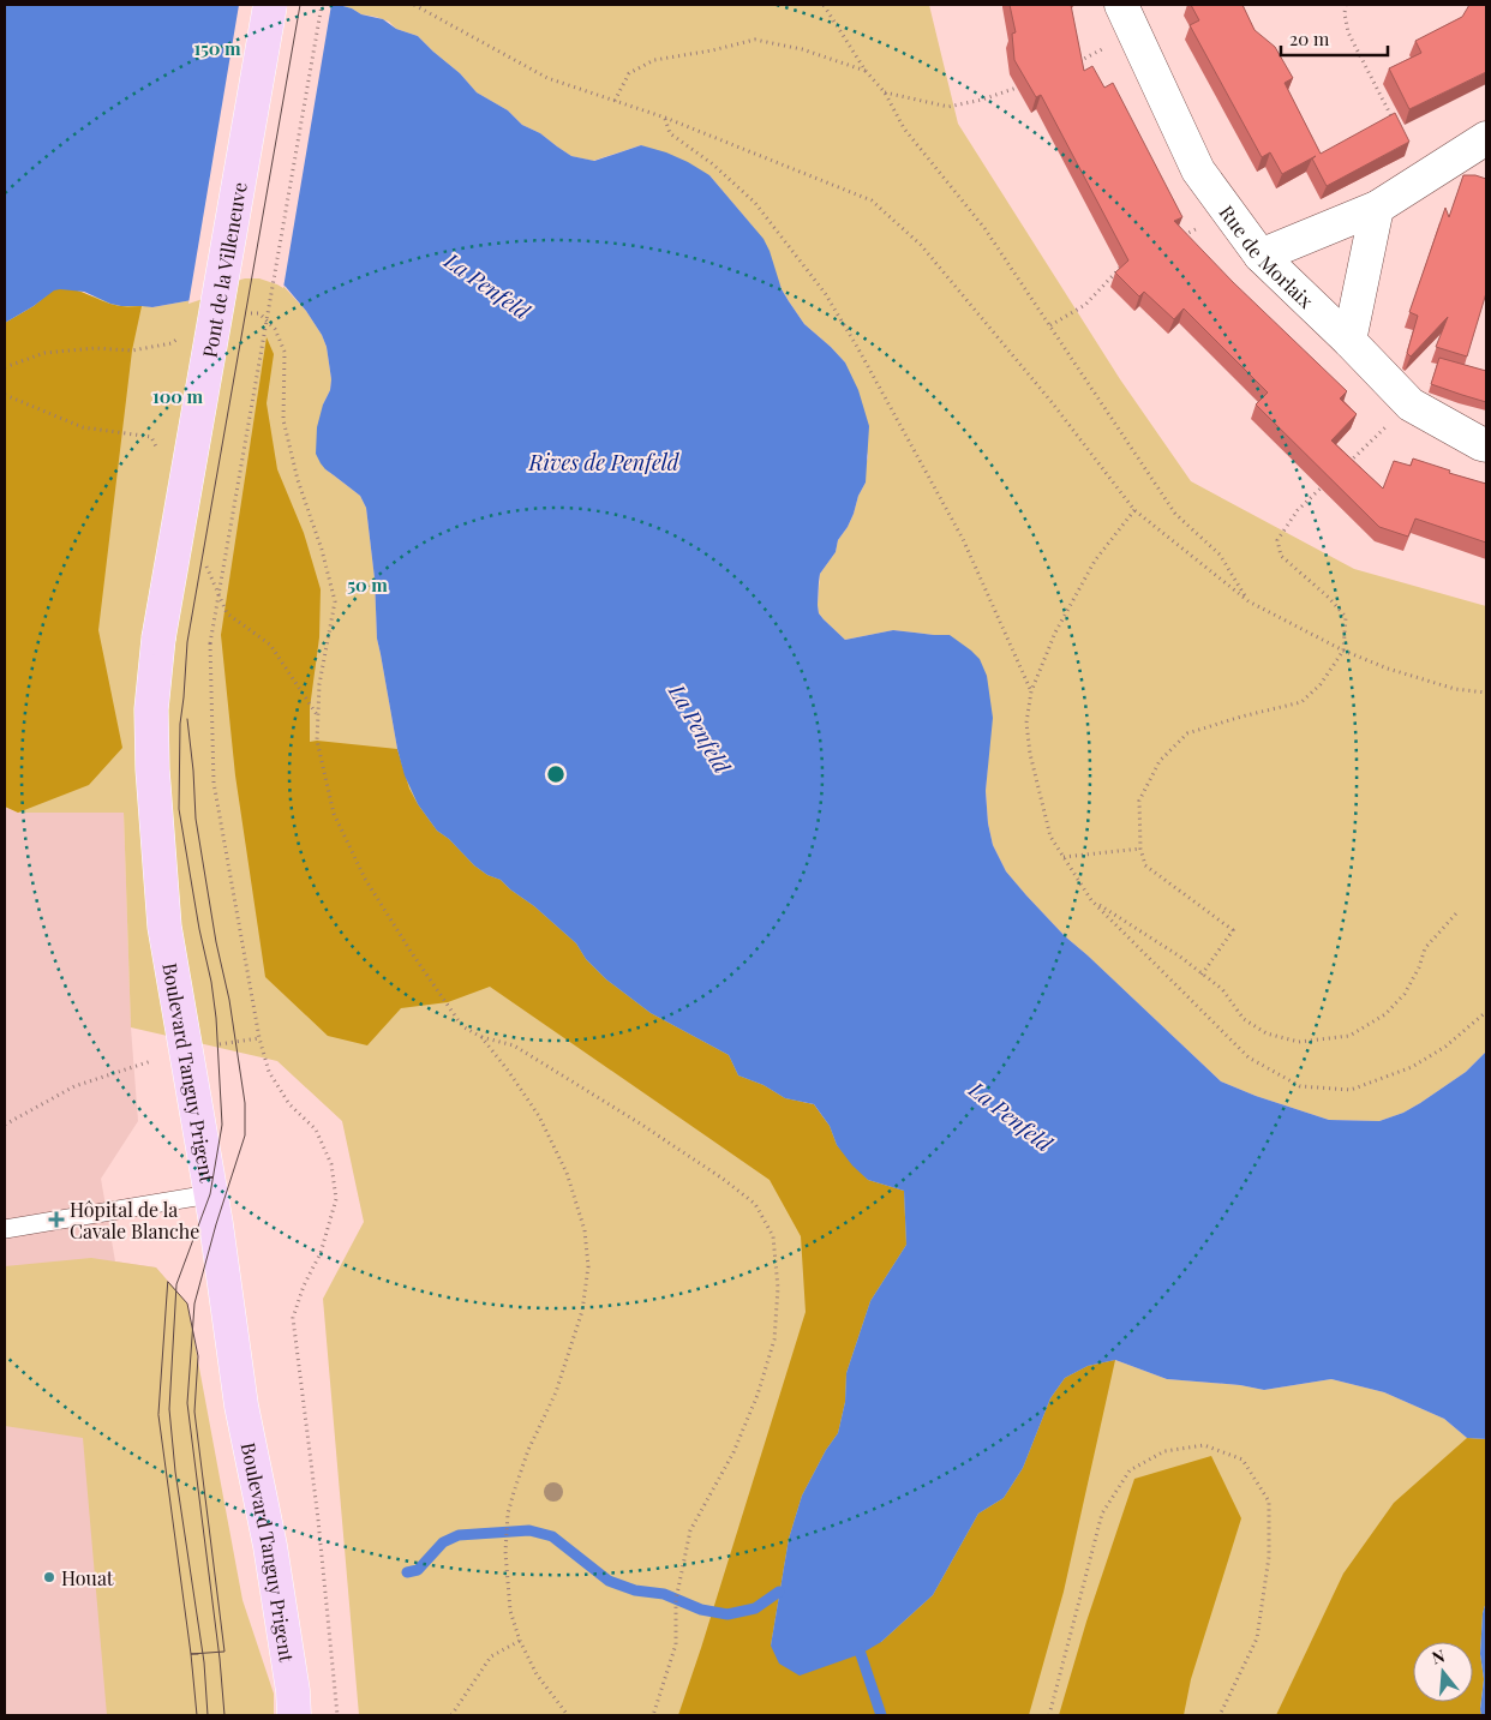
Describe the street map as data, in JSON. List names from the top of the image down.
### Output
{
  "streets": {
    "main road": ["Pont de la Villeneuve", "Boulevard Tanguy Prigent"],
    "street": ["Rue de Morlaix"]
  },
  "crossings": [
    ["Pont de la Villeneuve", "Boulevard Tanguy Prigent"]
  ],
  "water": ["La Penfeld", "Rives de Penfeld"],
  "places": {
    "health": ["Hôpital de la Cavale Blanche"],
    "other": ["Houat"]
  },
  "scale_bar": "20 m",
  "north": "top",
  "rings": ["150 m", "100 m", "50 m"]
}
